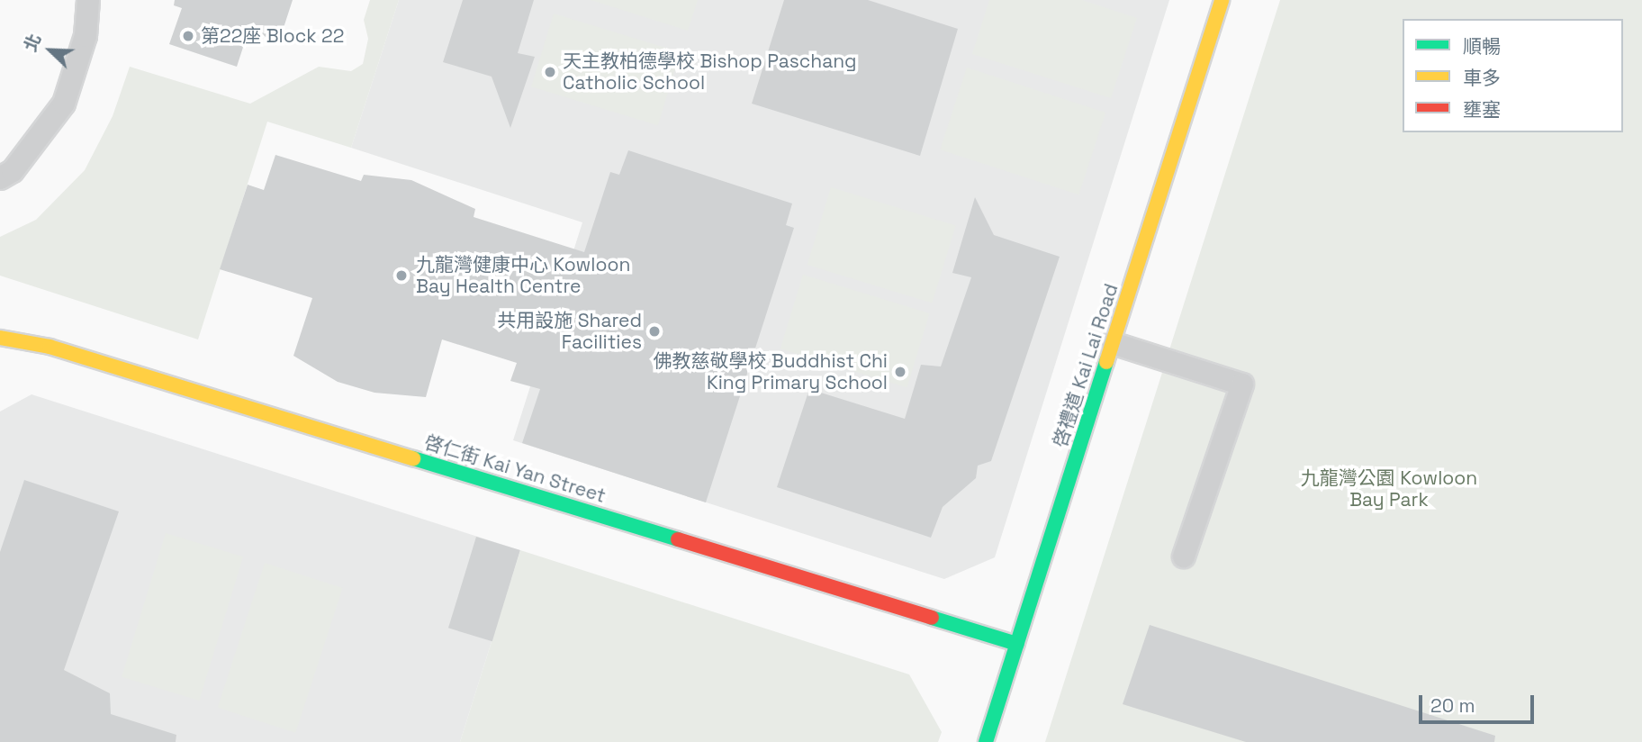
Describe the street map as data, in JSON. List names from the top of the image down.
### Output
{
  "streets": {
    "street": ["啓禮道 Kai Lai Road", "啓仁街 Kai Yan Street"]
  },
  "crossings": [
    ["啓禮道 Kai Lai Road", "啓仁街 Kai Yan Street"]
  ],
  "parks": ["九龍灣公園 Kowloon Bay Park"],
  "places": [
    "第22座 Block 22",
    "天主教柏德學校 Bishop Paschang Catholic School",
    "九龍灣健康中心 Kowloon Bay Health Centre",
    "共用設施 Shared Facilities",
    "佛教慈敬學校 Buddhist Chi King Primary School"
  ],
  "legend": ["順暢", "車多", "壅塞"],
  "scale_bar": "20 m",
  "north": "top left"
}
